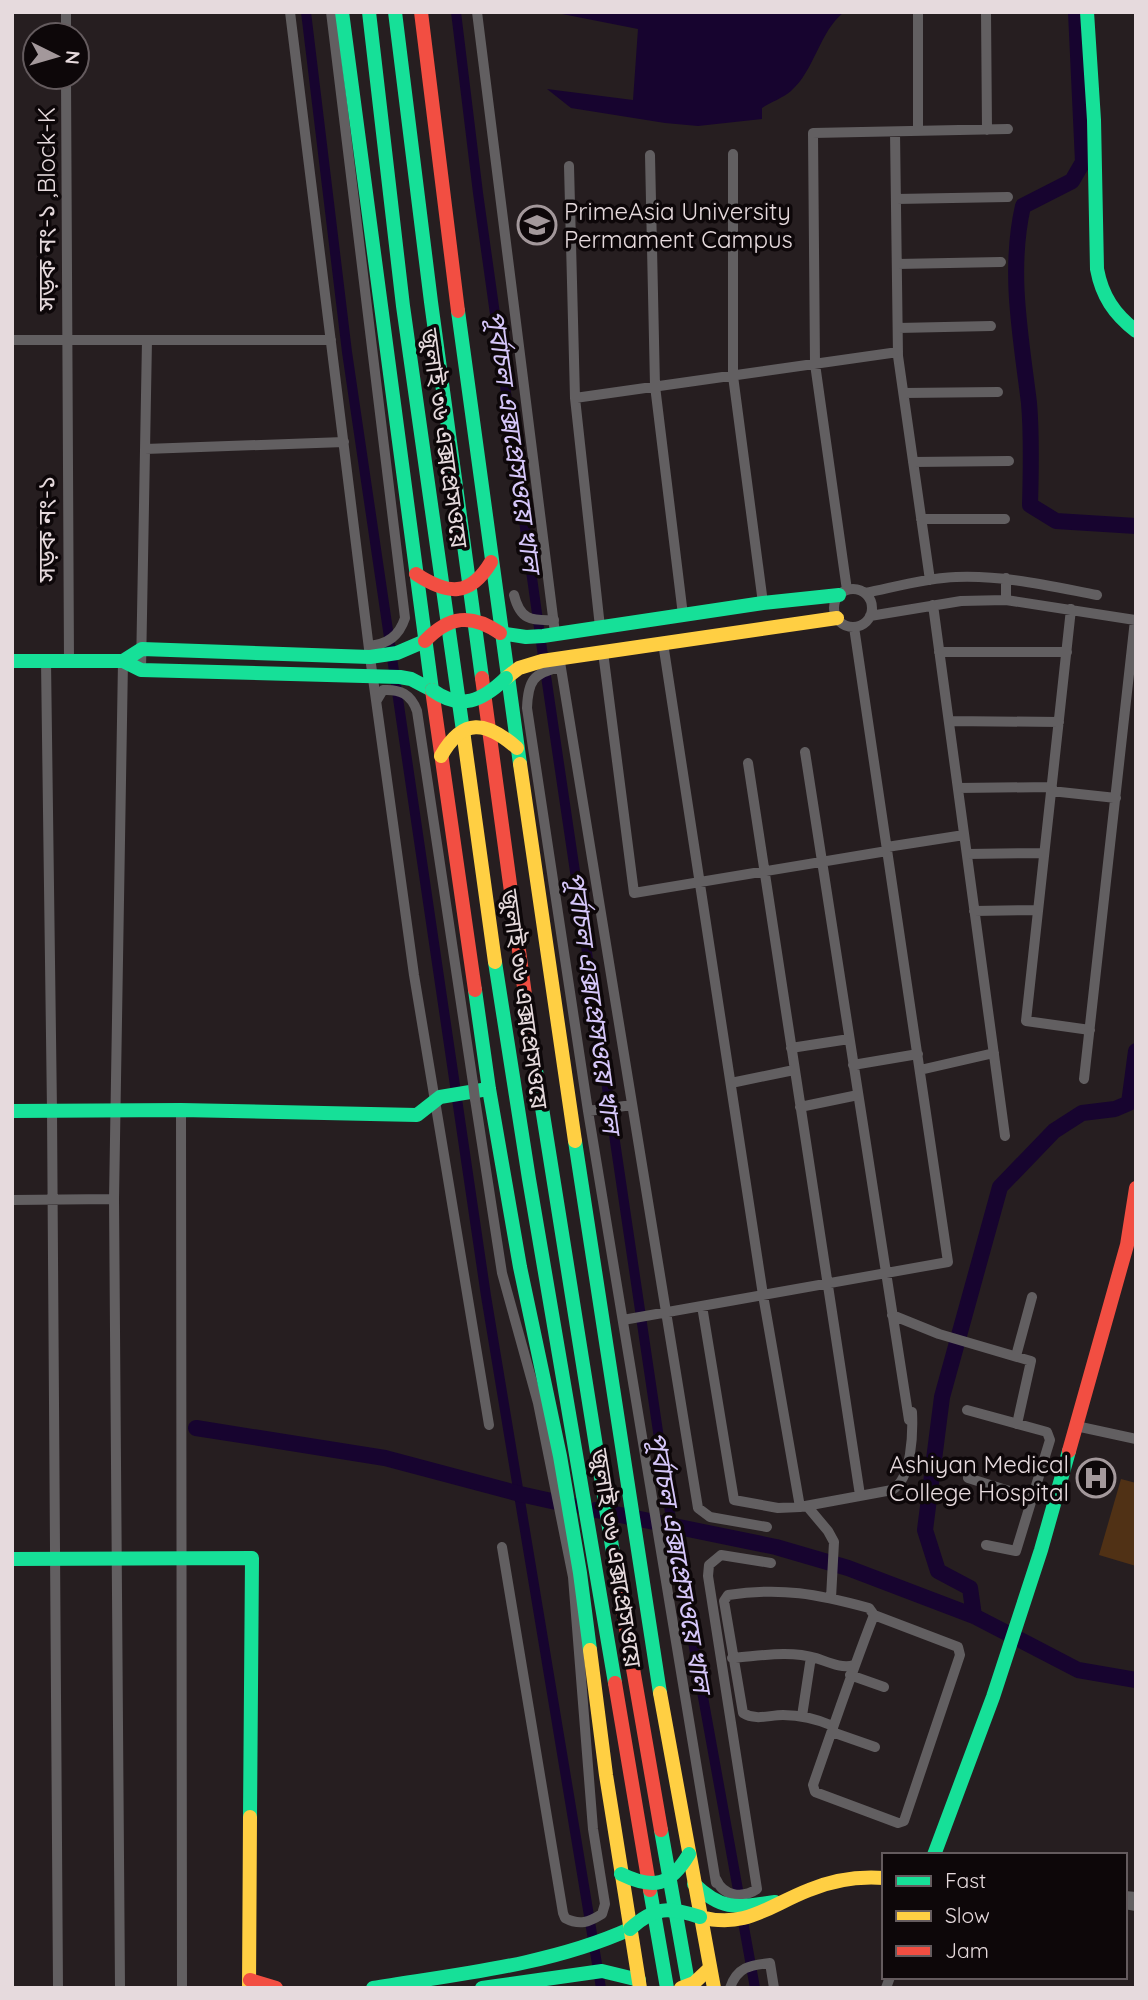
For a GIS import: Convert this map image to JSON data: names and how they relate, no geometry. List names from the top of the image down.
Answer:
{
  "streets": {
    "main road": ["জুলাই ৩৬ এক্সপ্রেসওয়ে"],
    "street": ["সড়ক নং-১ ,Block-K", "সড়ক নং-১"]
  },
  "crossings": [
    ["সড়ক নং-১ ,Block-K", "সড়ক নং-১"]
  ],
  "water": ["পূর্বাচল এক্সপ্রেসওয়ে খাল"],
  "places": {
    "school or university": ["PrimeAsia University Permament Campus"],
    "hospital": ["Ashiyan Medical College Hospital"]
  },
  "legend": ["Fast", "Slow", "Jam"],
  "north": "right"
}
